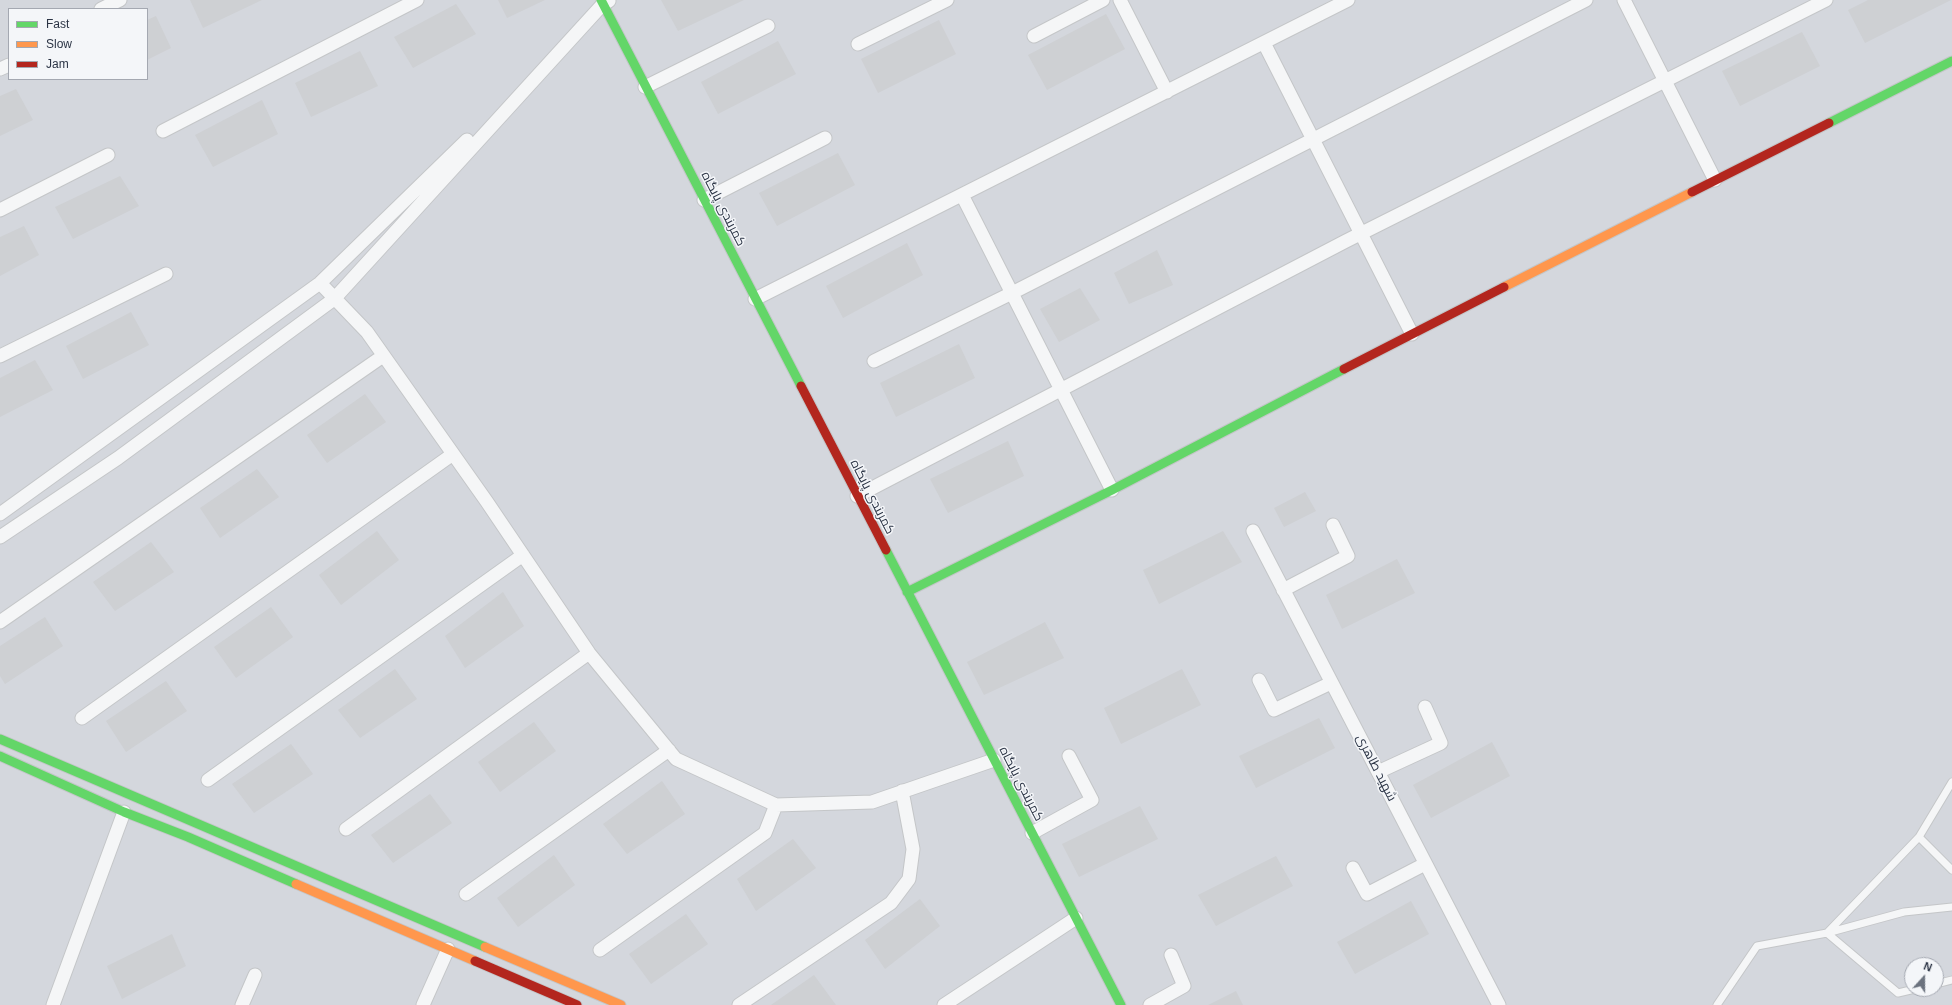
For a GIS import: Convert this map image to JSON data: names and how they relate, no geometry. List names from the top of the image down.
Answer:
{
  "streets": {
    "street": ["کمربندی پایگاه", "شهید طاهری"]
  },
  "legend": ["Fast", "Slow", "Jam"],
  "north": "top"
}
